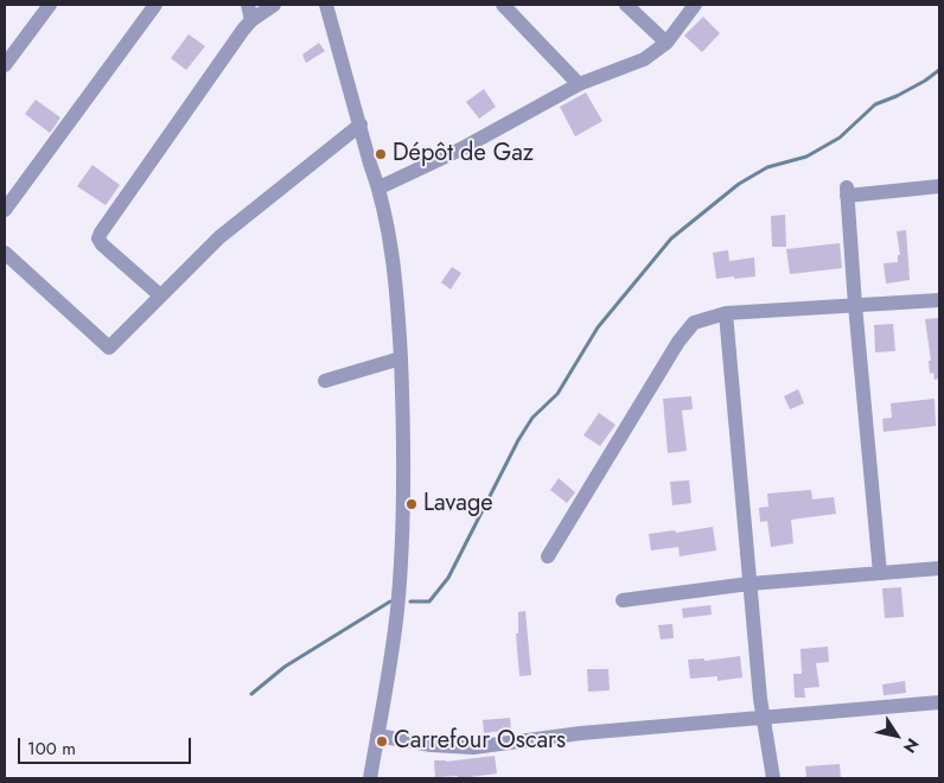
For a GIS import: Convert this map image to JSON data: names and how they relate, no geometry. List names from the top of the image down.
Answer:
{
  "places": ["Dépôt de Gaz", "Lavage", "Carrefour Oscars"],
  "scale_bar": "100 m",
  "north": "bottom right"
}
